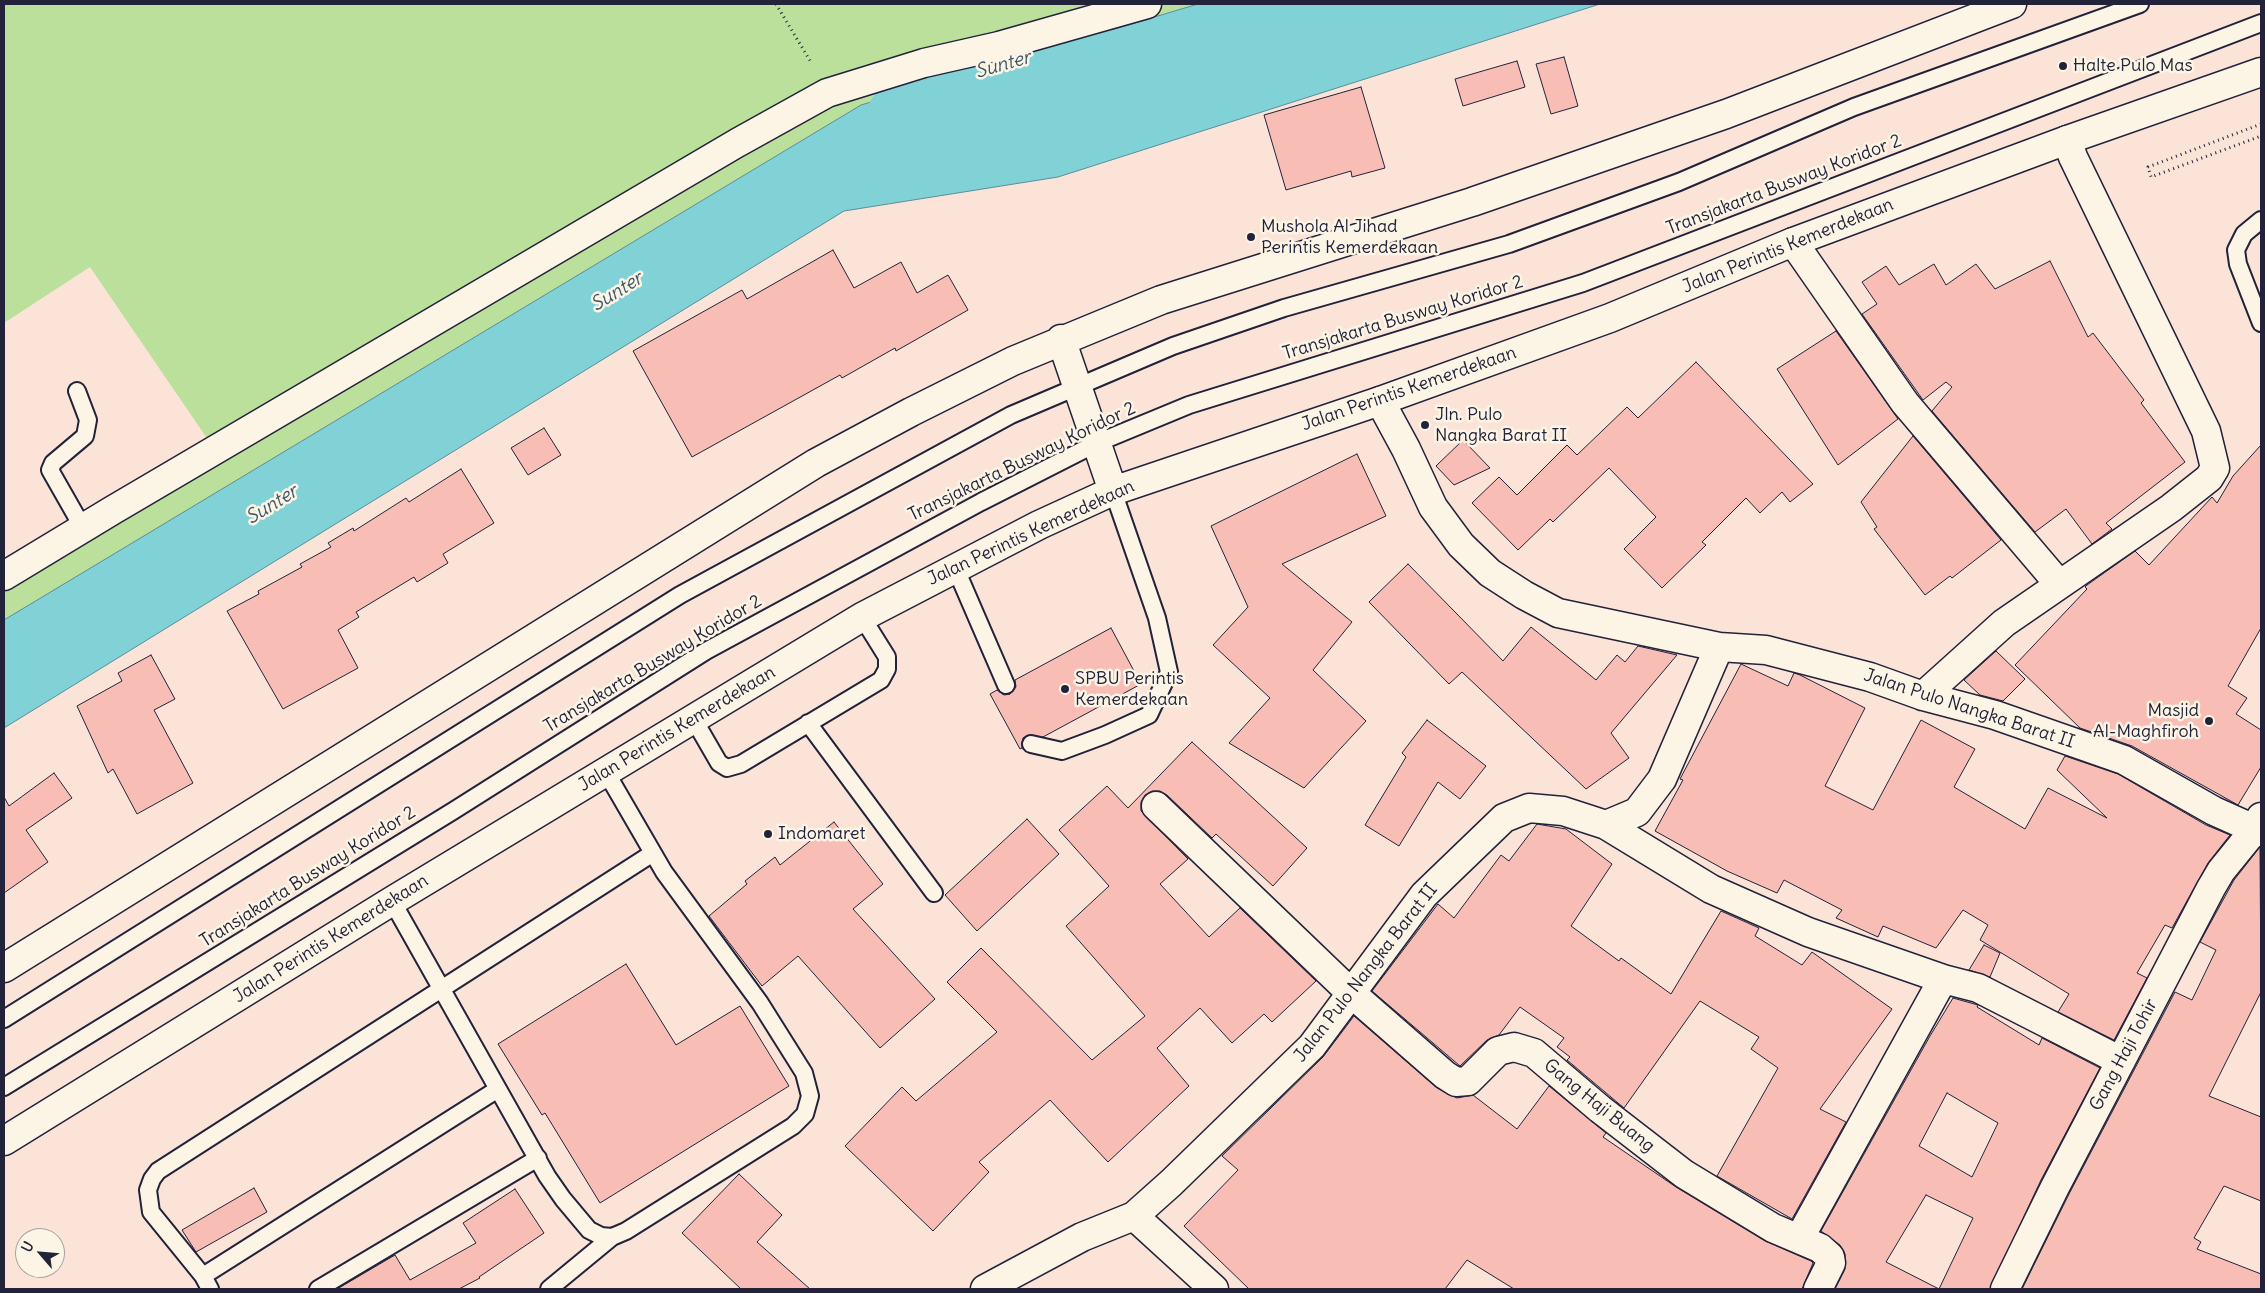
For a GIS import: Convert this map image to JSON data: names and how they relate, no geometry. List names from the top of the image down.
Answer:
{
  "streets": {
    "main road": [
      "Jalan Perintis Kemerdekaan",
      "Jalan Pulo Nangka Barat II",
      "Gang Haji Tohir",
      "Gang Haji Buang"
    ],
    "lane": ["Transjakarta Busway Koridor 2"]
  },
  "crossings": [
    ["Jalan Perintis Kemerdekaan", "Jalan Pulo Nangka Barat II"],
    ["Jalan Pulo Nangka Barat II", "Gang Haji Tohir"],
    ["Jalan Pulo Nangka Barat II", "Gang Haji Buang"]
  ],
  "water": ["Sunter"],
  "places": [
    "Halte Pulo Mas",
    "Mushola Al Jihad Perintis Kemerdekaan",
    "Jln. Pulo Nangka Barat II",
    "SPBU Perintis Kemerdekaan",
    "Masjid Al-Maghfiroh",
    "Indomaret"
  ],
  "north": "top left"
}
